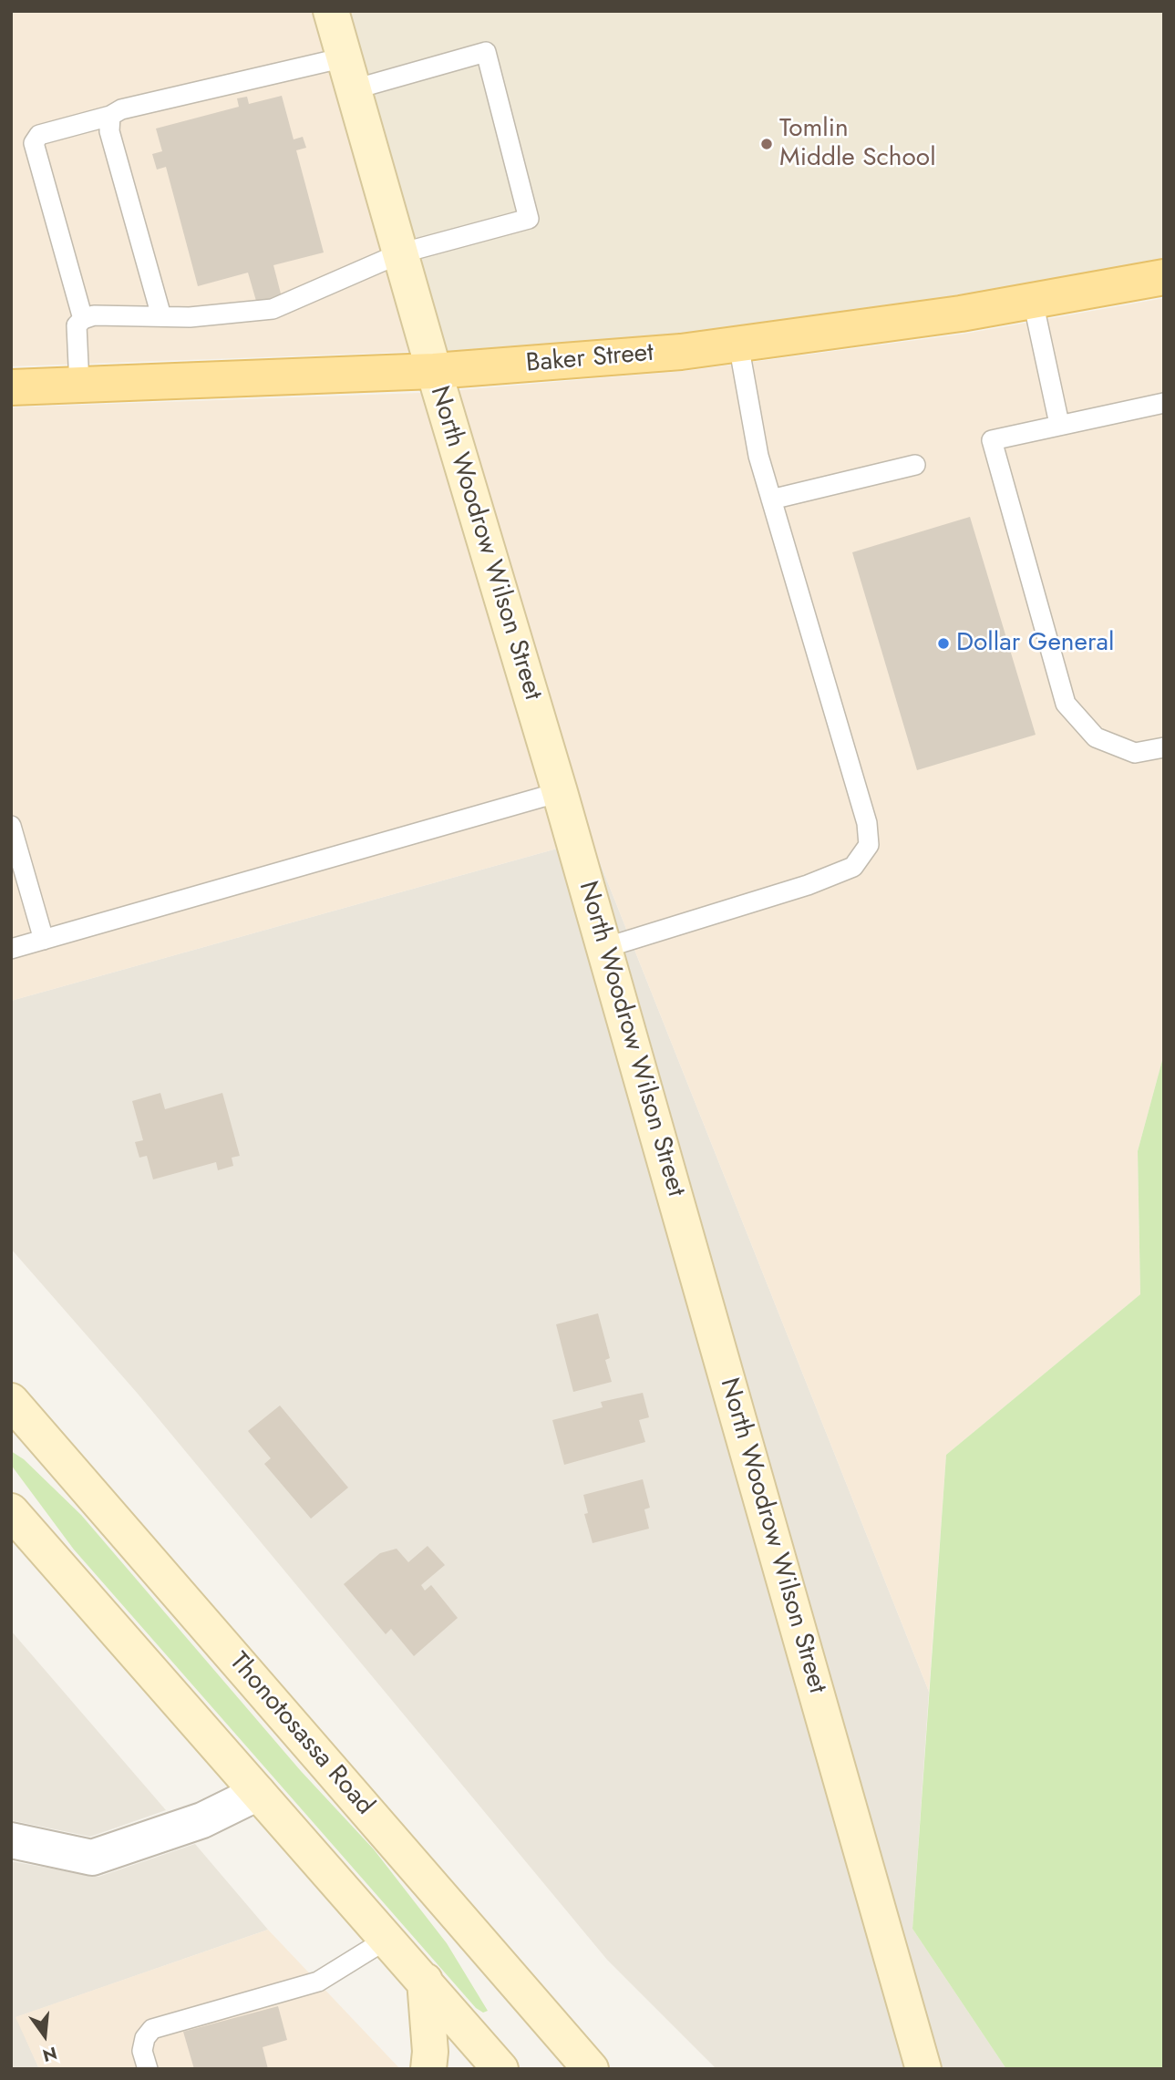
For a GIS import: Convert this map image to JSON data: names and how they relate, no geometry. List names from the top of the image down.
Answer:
{
  "streets": {
    "main road": ["Baker Street"],
    "street": ["North Woodrow Wilson Street", "Thonotosassa Road"]
  },
  "crossings": [
    ["Baker Street", "North Woodrow Wilson Street"]
  ],
  "places": ["Tomlin Middle School", "Dollar General"],
  "north": "bottom"
}
